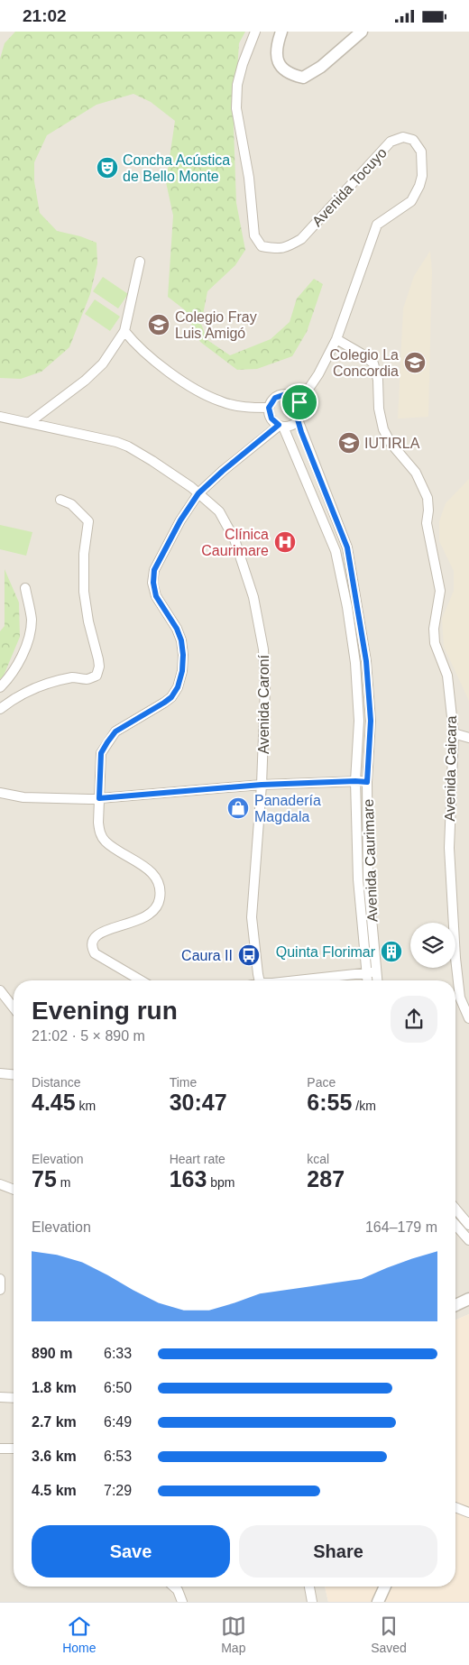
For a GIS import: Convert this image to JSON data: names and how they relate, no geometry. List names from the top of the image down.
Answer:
{
  "streets": {
    "street": [
      "Avenida Tocuyo",
      "Avenida Caroní",
      "Avenida Caicara",
      "Avenida Caurimare"
    ]
  },
  "crossings": [
    ["Avenida Tocuyo", "Avenida Caicara"],
    ["Avenida Tocuyo", "Avenida Caurimare"]
  ],
  "places": {
    "theatre": ["Concha Acústica de Bello Monte"],
    "school or university": ["Colegio Fray Luis Amigó", "Colegio La Concordia", "IUTIRLA"],
    "hospital": ["Clínica Caurimare"],
    "shop": ["Panadería Magdala"],
    "building": ["Quinta Florimar"],
    "bus stop": ["Caura II"]
  },
  "page": {
    "status": "21:02",
    "heading": ["Evening run", "21:02 · 5 × 890 m"],
    "stats": [
      ["Distance", "4.45 km"],
      ["Time", "30:47"],
      ["Pace", "6:55 /km"],
      ["Elevation", "75 m"],
      ["Heart rate", "163 bpm"],
      ["kcal", "287"]
    ],
    "chart": ["Elevation", "164–179 m"],
    "list": [
      {
        "name": "890 m",
        "note": "6:33"
      },
      {
        "name": "1.8 km",
        "note": "6:50"
      },
      {
        "name": "2.7 km",
        "note": "6:49"
      },
      {
        "name": "3.6 km",
        "note": "6:53"
      },
      {
        "name": "4.5 km",
        "note": "7:29"
      }
    ],
    "buttons": ["Save", "Share"],
    "tabs": ["Home", "Map", "Saved"]
  }
}
